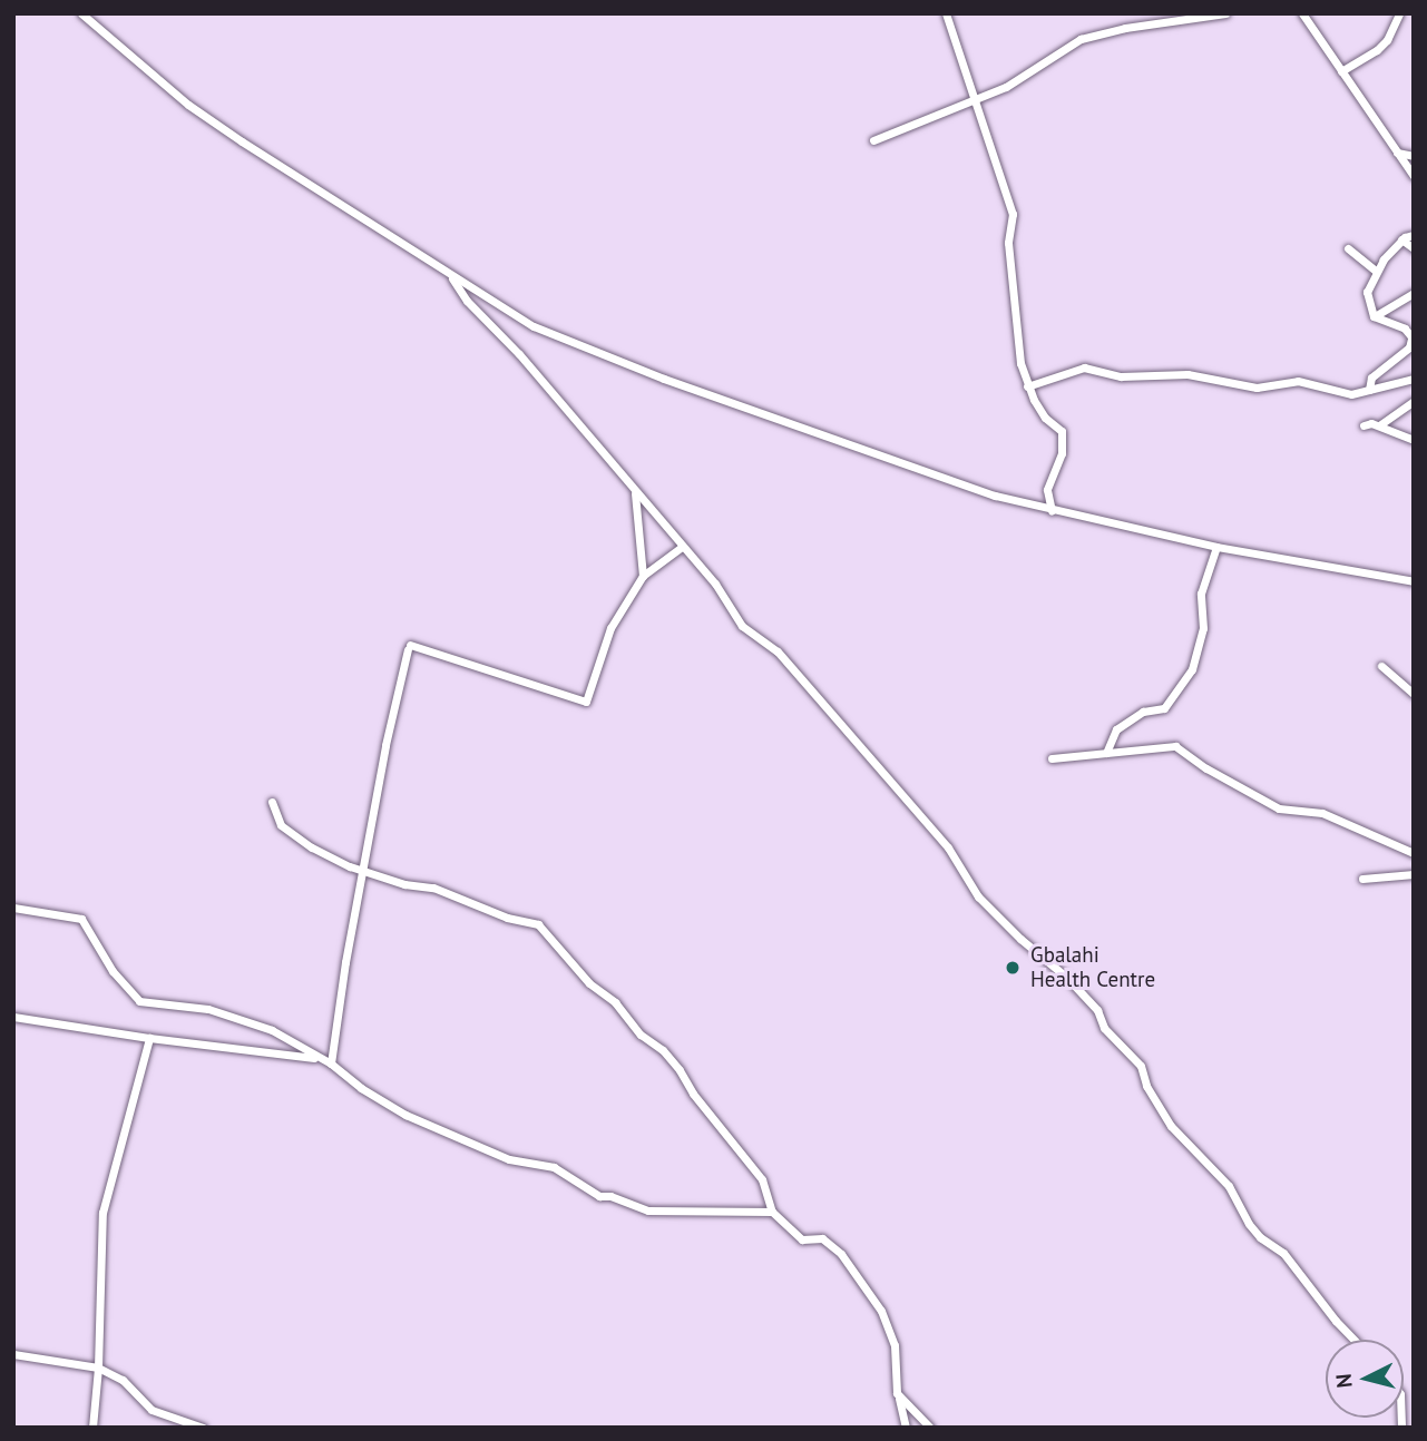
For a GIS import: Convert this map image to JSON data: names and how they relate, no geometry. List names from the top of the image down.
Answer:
{
  "places": ["Gbalahi Health Centre"],
  "north": "left"
}
